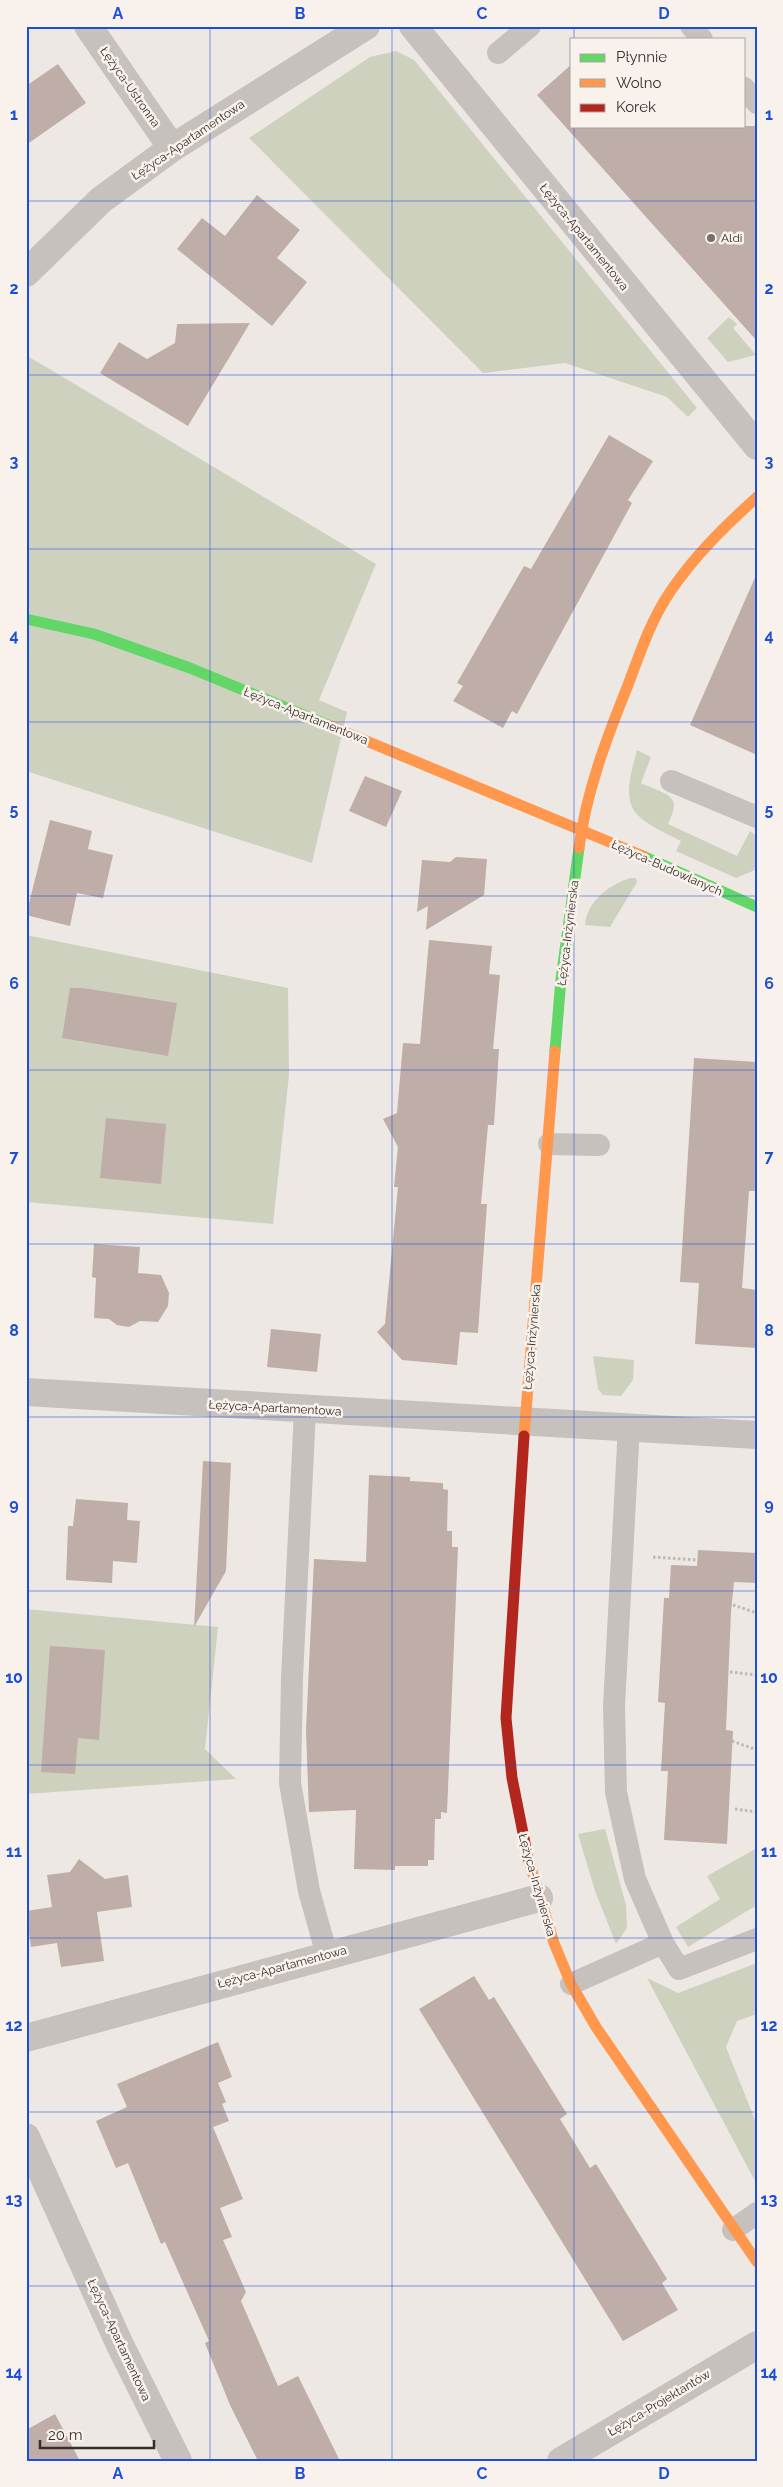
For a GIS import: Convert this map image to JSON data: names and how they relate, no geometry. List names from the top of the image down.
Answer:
{
  "streets": {
    "street": [
      "Łężyca-Ustronna",
      "Łężyca-Apartamentowa",
      "Łężyca-Budowlanych",
      "Łężyca-Inżynierska",
      "Łężyca-Projektantów"
    ]
  },
  "crossings": [
    ["Łężyca-Ustronna", "Łężyca-Apartamentowa"],
    ["Łężyca-Apartamentowa", "Łężyca-Budowlanych"],
    ["Łężyca-Apartamentowa", "Łężyca-Inżynierska"],
    ["Łężyca-Budowlanych", "Łężyca-Inżynierska"]
  ],
  "places": ["Aldi"],
  "legend": ["Płynnie", "Wolno", "Korek"],
  "scale_bar": "20 m",
  "grid": {
    "columns": [
      "A",
      "B",
      "C",
      "D"
    ],
    "rows": [
      "1",
      "2",
      "3",
      "4",
      "5",
      "6",
      "7",
      "8",
      "9",
      "10",
      "11",
      "12",
      "13",
      "14"
    ]
  }
}
